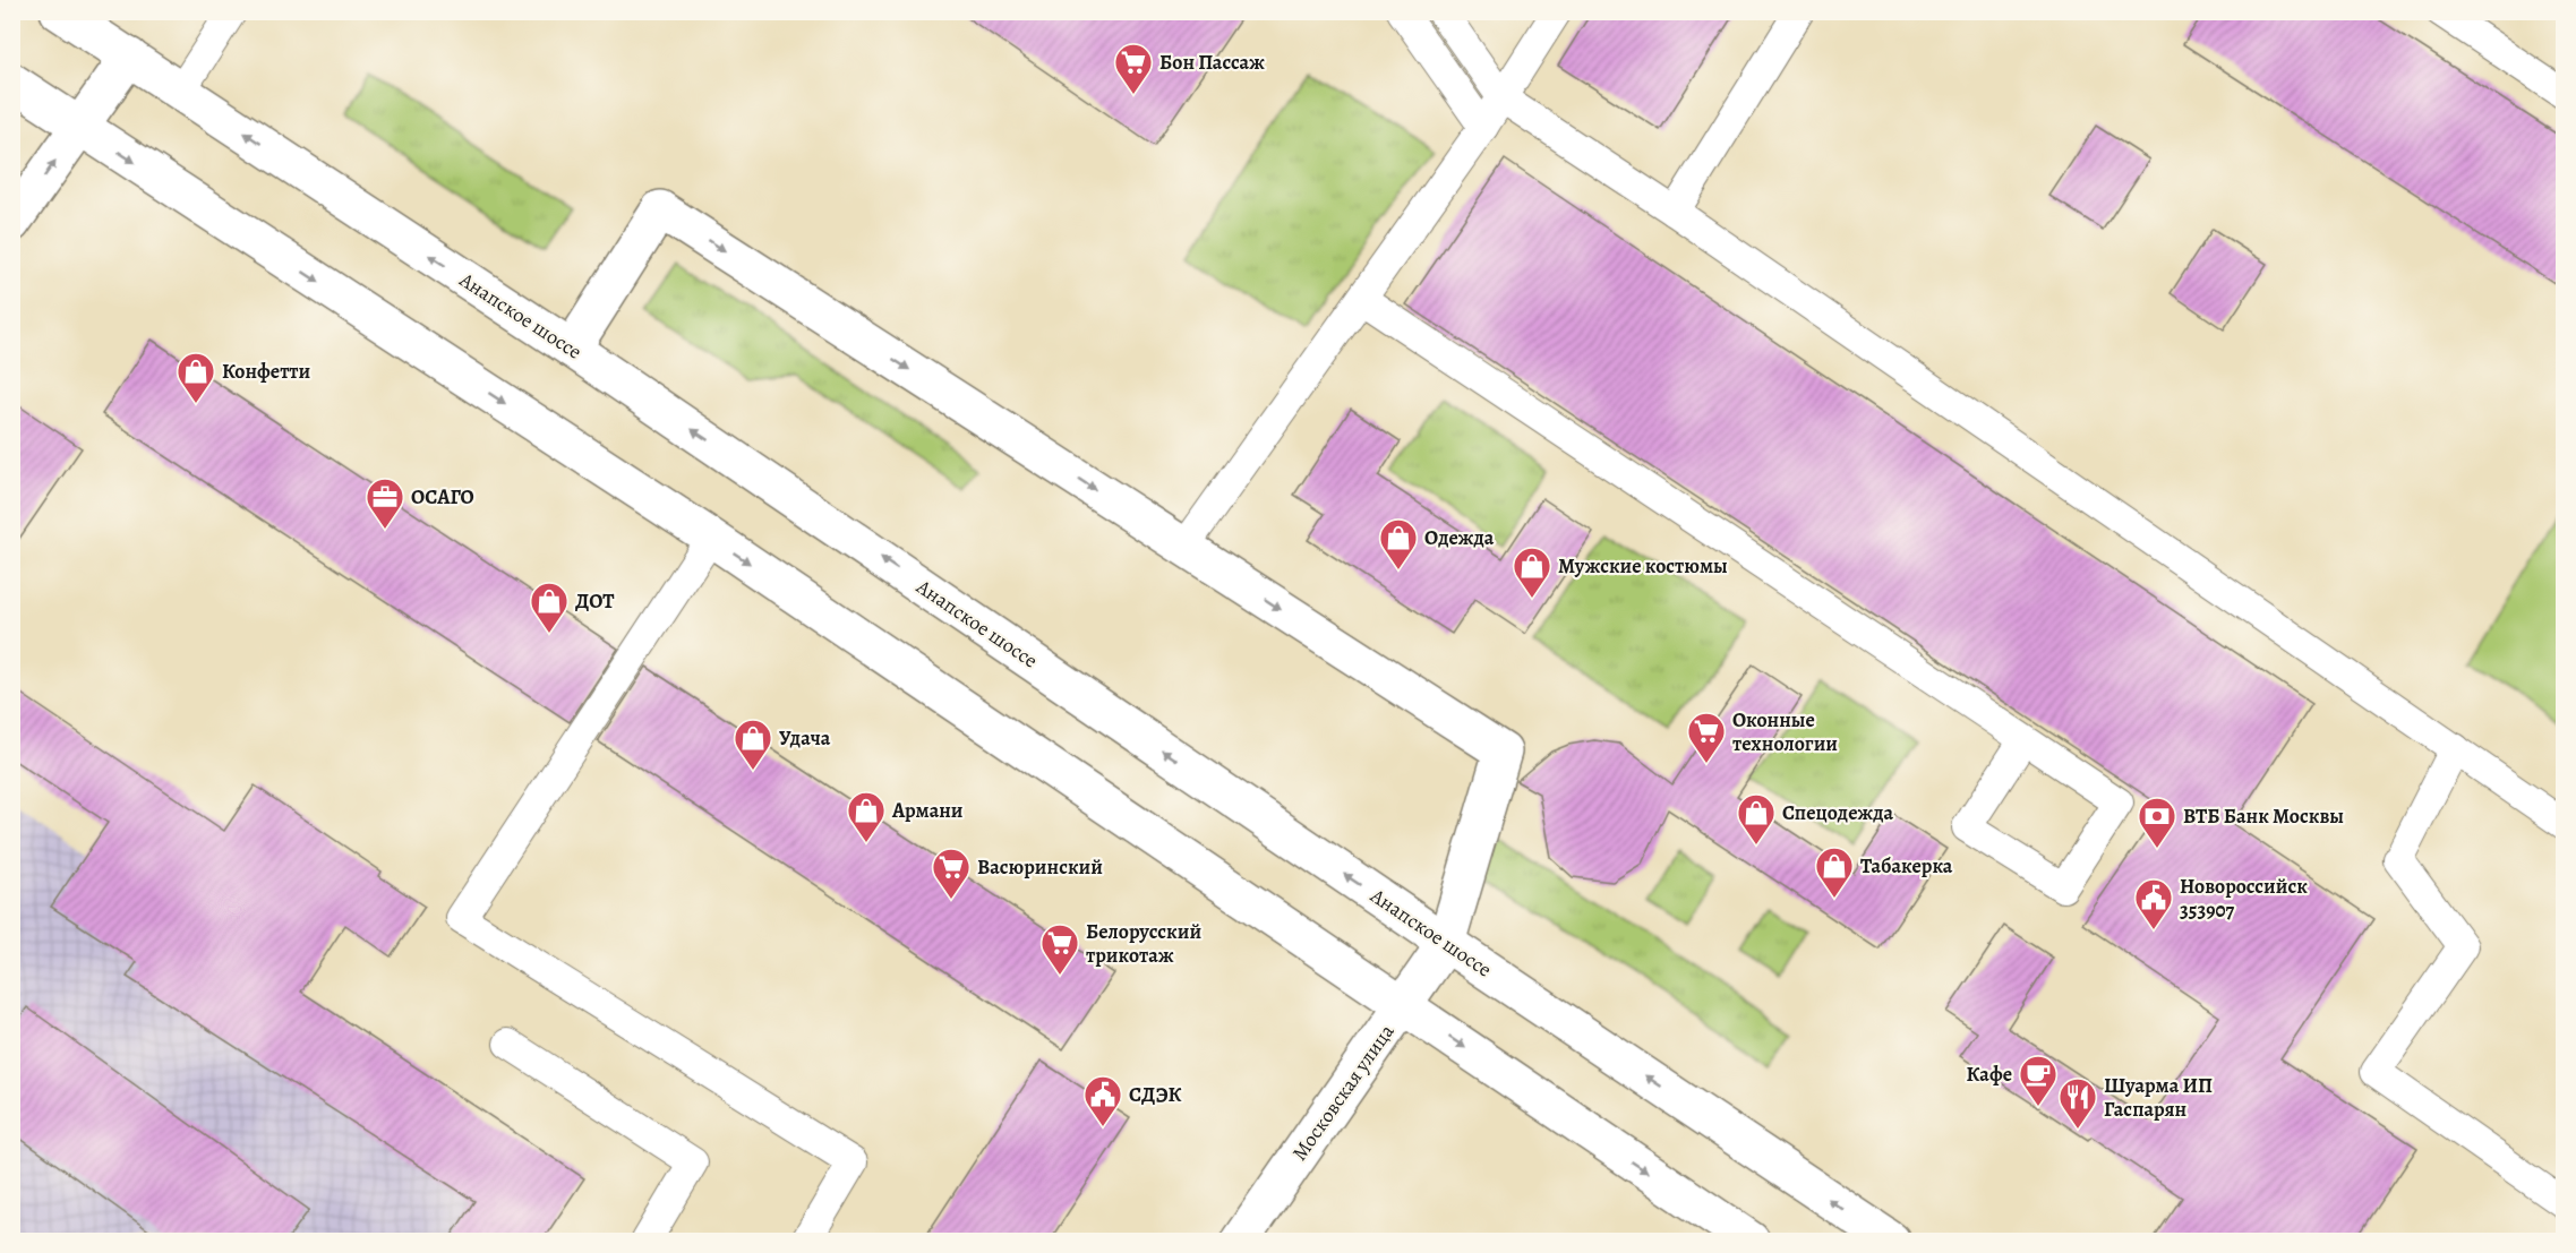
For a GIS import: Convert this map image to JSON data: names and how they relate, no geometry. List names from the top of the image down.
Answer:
{
  "streets": {
    "main road": ["Анапское шоссе", "Московская улица"]
  },
  "crossings": [
    ["Анапское шоссе", "Московская улица"]
  ],
  "places": {
    "supermarket": [
      "Бон Пассаж",
      "Оконные технологии",
      "Васюринский",
      "Белорусский трикотаж"
    ],
    "shop": [
      "Конфетти",
      "Одежда",
      "Мужские костюмы",
      "ДОТ",
      "Удача",
      "Армани",
      "Спецодежда",
      "Табакерка"
    ],
    "office": ["ОСАГО"],
    "bank": ["ВТБ Банк Москвы"],
    "public building": ["Новороссийск 353907", "СДЭК"],
    "cafe": ["Кафе"],
    "restaurant": ["Шуарма ИП Гаспарян"]
  }
}
